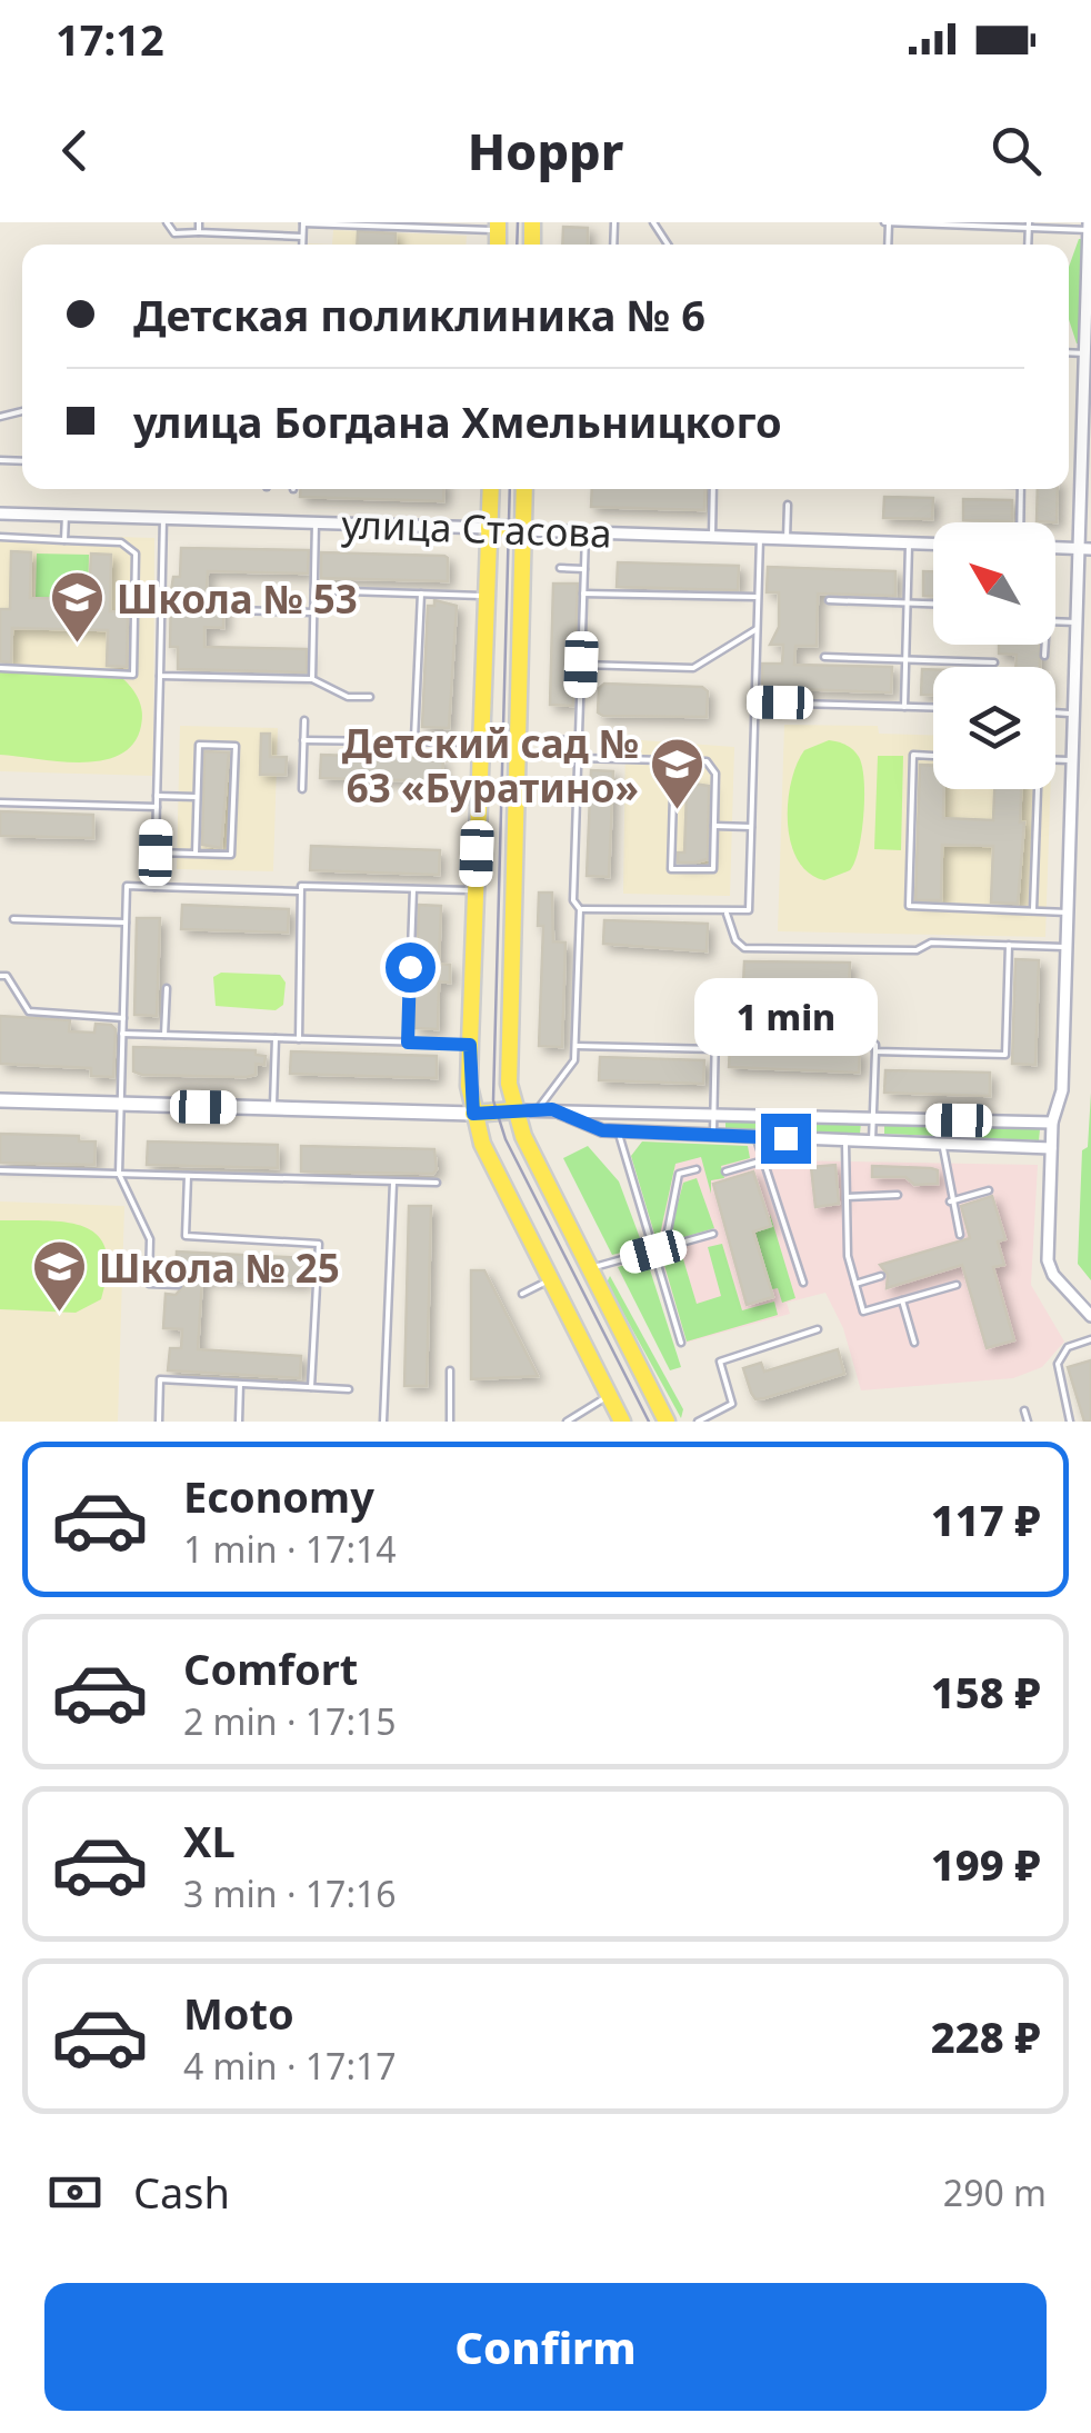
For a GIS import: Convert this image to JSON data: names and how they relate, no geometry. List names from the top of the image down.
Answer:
{
  "streets": {
    "main road": ["улица Стасова"]
  },
  "places": {
    "school or university": ["Школа № 53", "Детский сад № 63 «Буратино»", "Школа № 25"]
  },
  "north": "top left",
  "page": {
    "status": "17:12",
    "header": "Hoppr",
    "banner": ["Детская поликлиника № 6", "улица Богдана Хмельницкого"],
    "bubble": "1 min",
    "list": [
      {
        "name": "Economy",
        "note": "1 min · 17:14",
        "value": "117 ₽"
      },
      {
        "name": "Comfort",
        "note": "2 min · 17:15",
        "value": "158 ₽"
      },
      {
        "name": "XL",
        "note": "3 min · 17:16",
        "value": "199 ₽"
      },
      {
        "name": "Moto",
        "note": "4 min · 17:17",
        "value": "228 ₽"
      }
    ],
    "pay": ["Cash", "290 m"],
    "buttons": "Confirm"
  }
}
